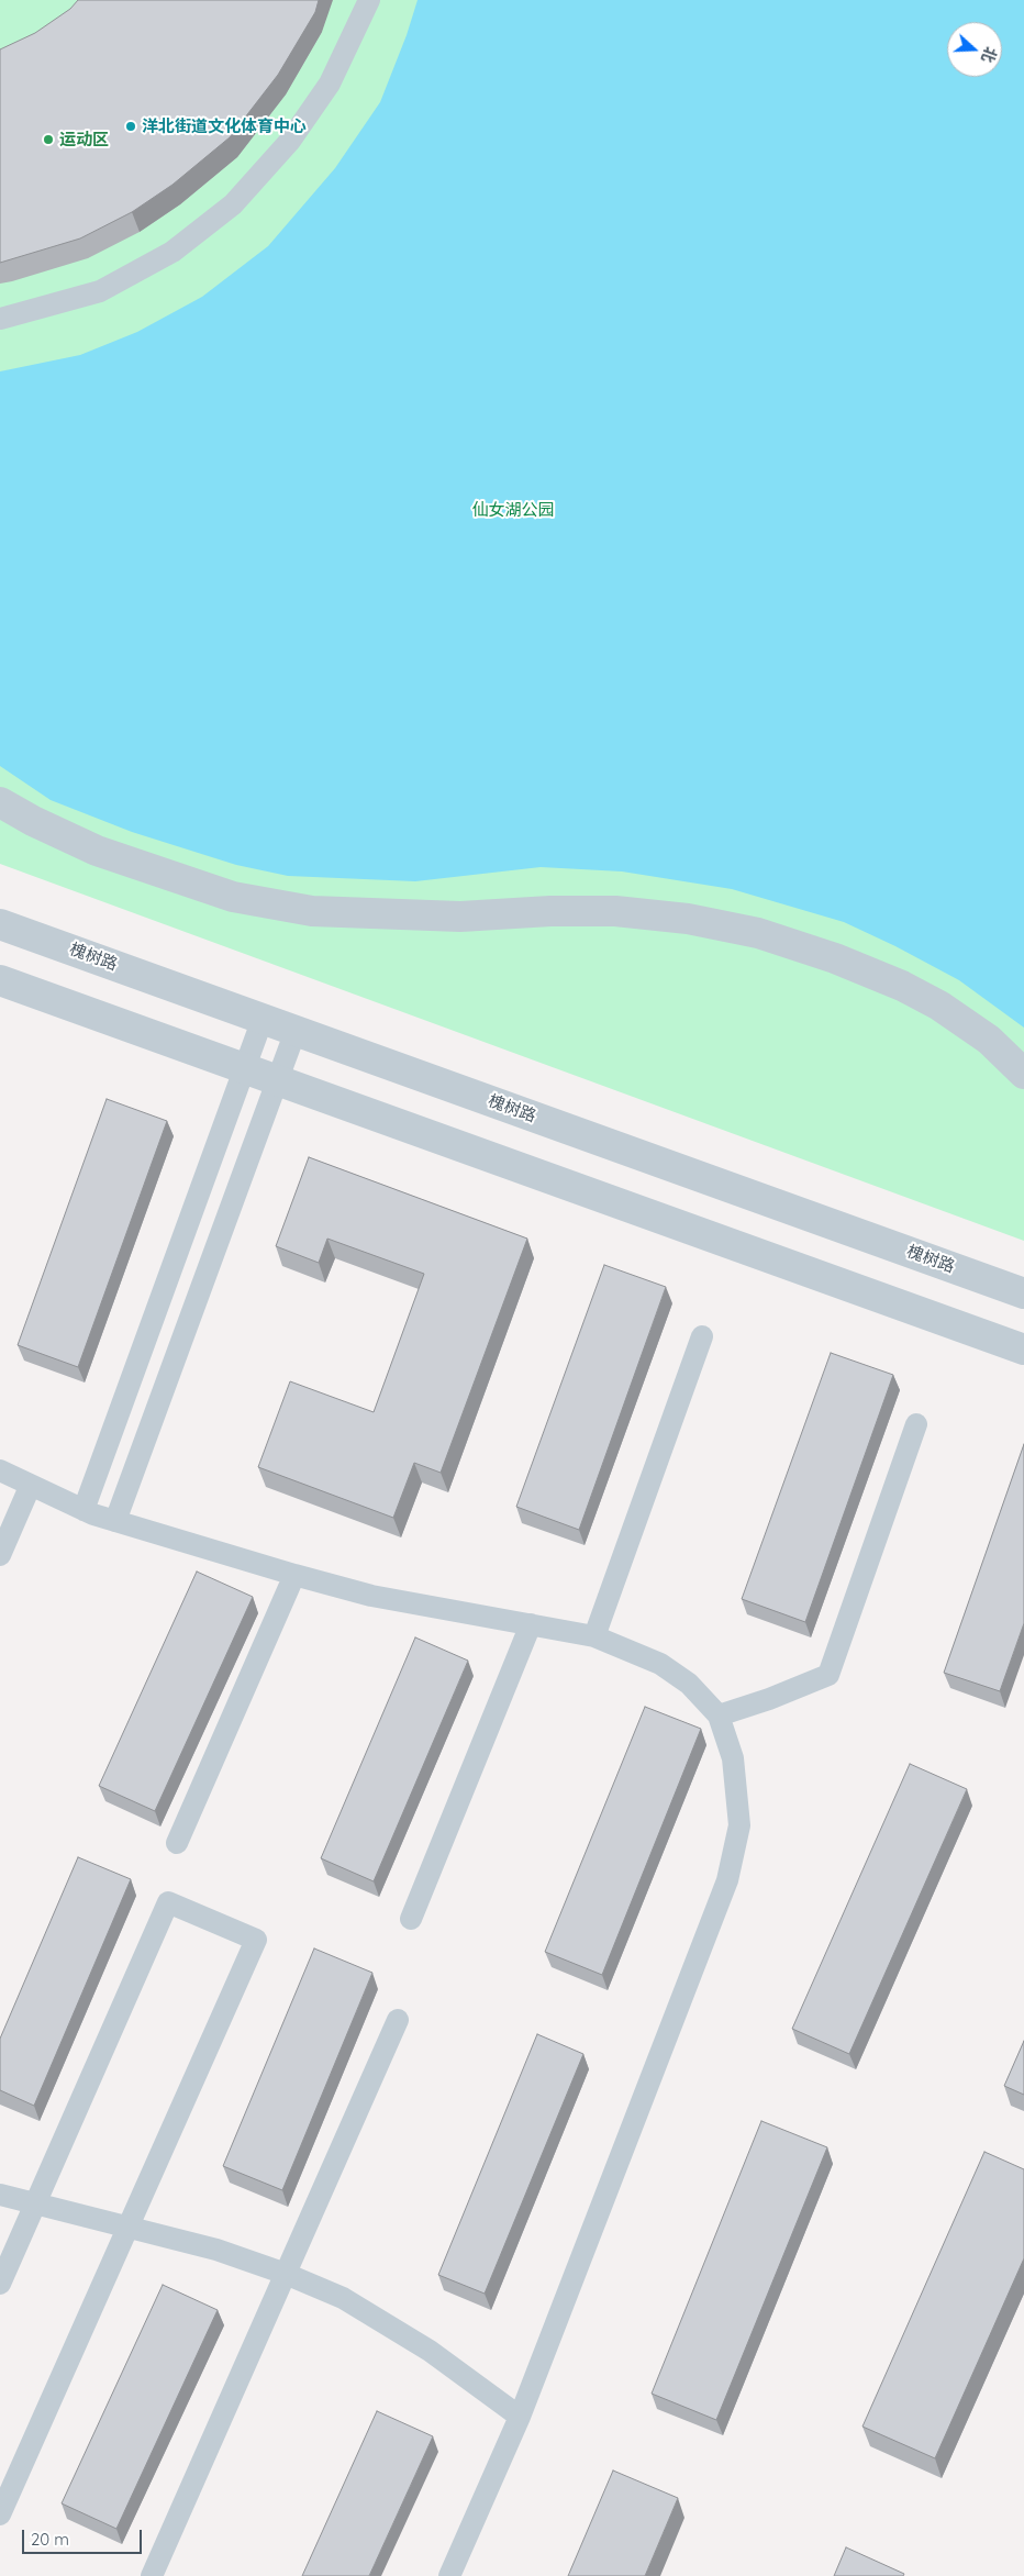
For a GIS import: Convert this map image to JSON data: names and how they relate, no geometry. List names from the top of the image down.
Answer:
{
  "streets": {
    "street": ["槐树路"]
  },
  "parks": ["仙女湖公园"],
  "places": ["洋北街道文化体育中心", "运动区"],
  "scale_bar": "20 m",
  "north": "right"
}
